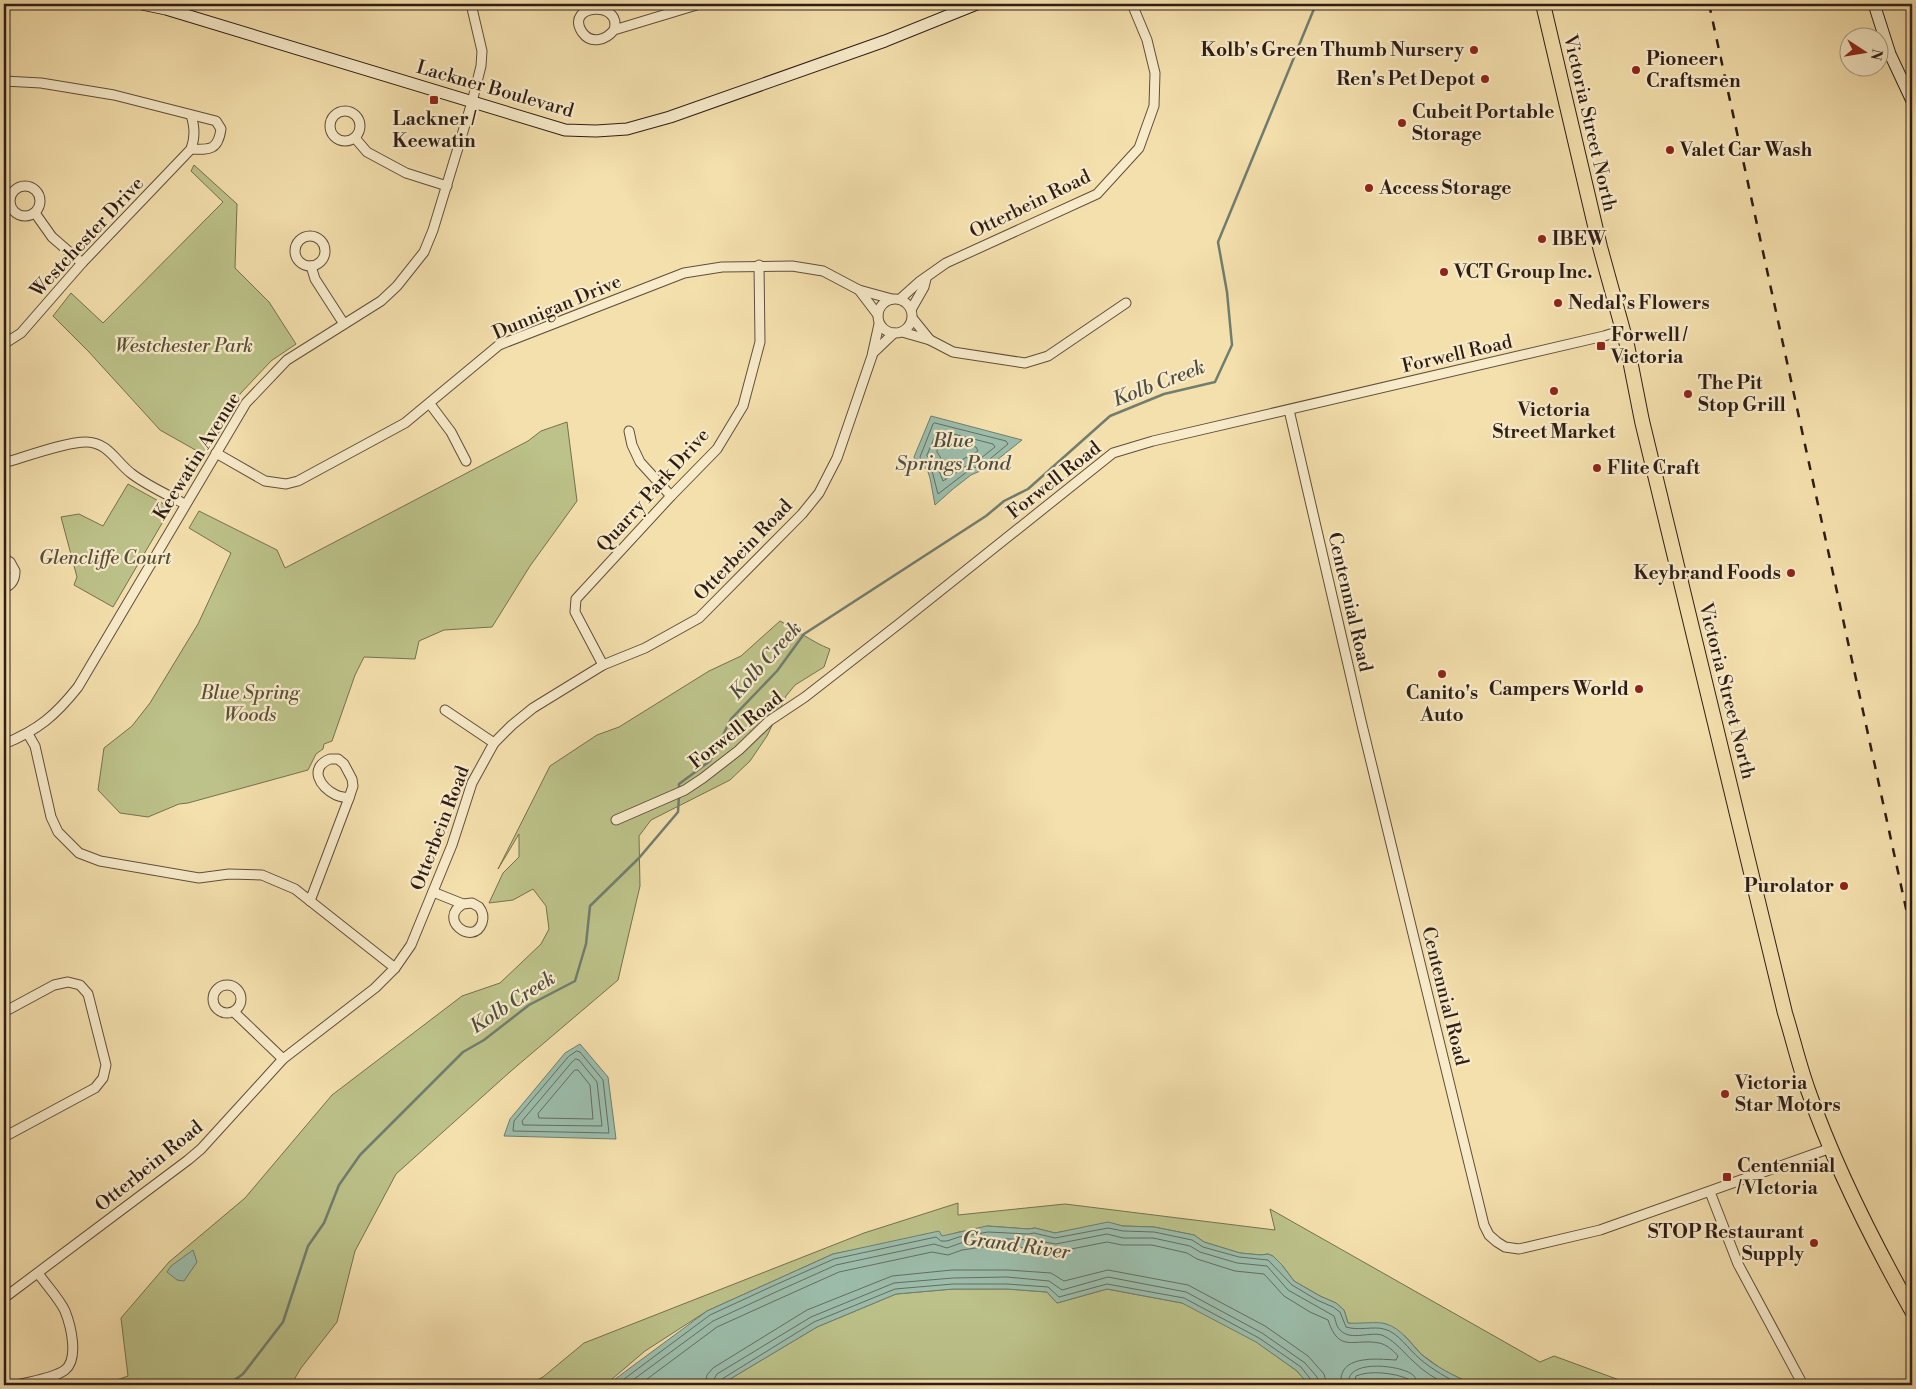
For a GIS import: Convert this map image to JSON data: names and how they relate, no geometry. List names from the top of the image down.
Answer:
{
  "streets": {
    "main road": ["Lackner Boulevard", "Victoria Street North"],
    "street": [
      "Otterbein Road",
      "Westchester Drive",
      "Dunnigan Drive",
      "Forwell Road",
      "Keewatin Avenue",
      "Quarry Park Drive",
      "Centennial Road"
    ]
  },
  "crossings": [
    ["Lackner Boulevard", "Keewatin Avenue"],
    ["Victoria Street North", "Forwell Road"],
    ["Victoria Street North", "Centennial Road"],
    ["Otterbein Road", "Dunnigan Drive"],
    ["Otterbein Road", "Quarry Park Drive"],
    ["Dunnigan Drive", "Keewatin Avenue"],
    ["Dunnigan Drive", "Quarry Park Drive"],
    ["Forwell Road", "Centennial Road"]
  ],
  "water": ["Kolb Creek", "Blue Springs Pond", "Grand River"],
  "parks": ["Westchester Park", "Glencliffe Court", "Blue Spring Woods"],
  "places": {
    "other": [
      "Kolb's Green Thumb Nursery",
      "Pioneer Craftsmen",
      "Ren's Pet Depot",
      "Cubeit Portable Storage",
      "Valet Car Wash",
      "Access Storage",
      "IBEW",
      "VCT Group Inc.",
      "Nedal’s Flowers",
      "Victoria Street Market",
      "The Pit Stop Grill",
      "Flite Craft",
      "Keybrand Foods",
      "Canito's Auto",
      "Campers World",
      "Purolator",
      "Victoria Star Motors",
      "STOP Restaurant Supply"
    ],
    "transit": ["Lackner / Keewatin", "Forwell / Victoria", "Centennial / VIctoria"]
  },
  "north": "right"
}
